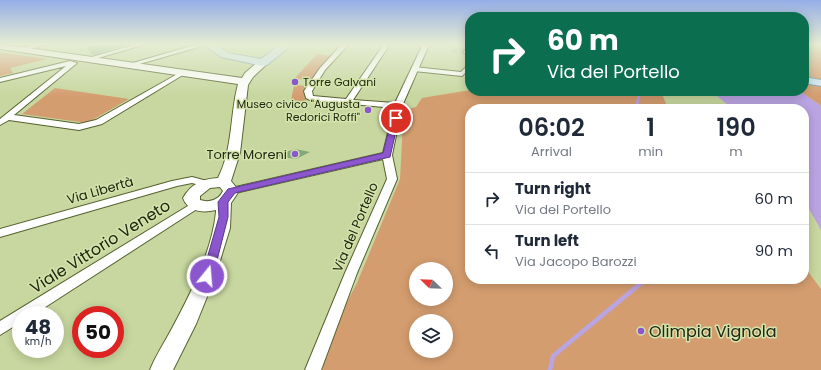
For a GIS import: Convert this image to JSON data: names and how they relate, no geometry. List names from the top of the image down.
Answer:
{
  "streets": {
    "street": ["Via Libertà", "Via del Portello", "Viale Vittorio Veneto"]
  },
  "places": [
    "Torre Galvani",
    "Museo civico \"Augusta Redorici Roffi\"",
    "Torre Moreni",
    "Olimpia Vignola"
  ],
  "north": "top left",
  "page": {
    "turn": ["60 m", "Via del Portello"],
    "eta": [
      "06:02",
      "Arrival",
      "1",
      "min",
      "190",
      "m"
    ],
    "list": [
      {
        "name": "Turn right",
        "note": "Via del Portello",
        "value": "60 m"
      },
      {
        "name": "Turn left",
        "note": "Via Jacopo Barozzi",
        "value": "90 m"
      }
    ],
    "speed": "48 km/h",
    "limit": "50"
  }
}
